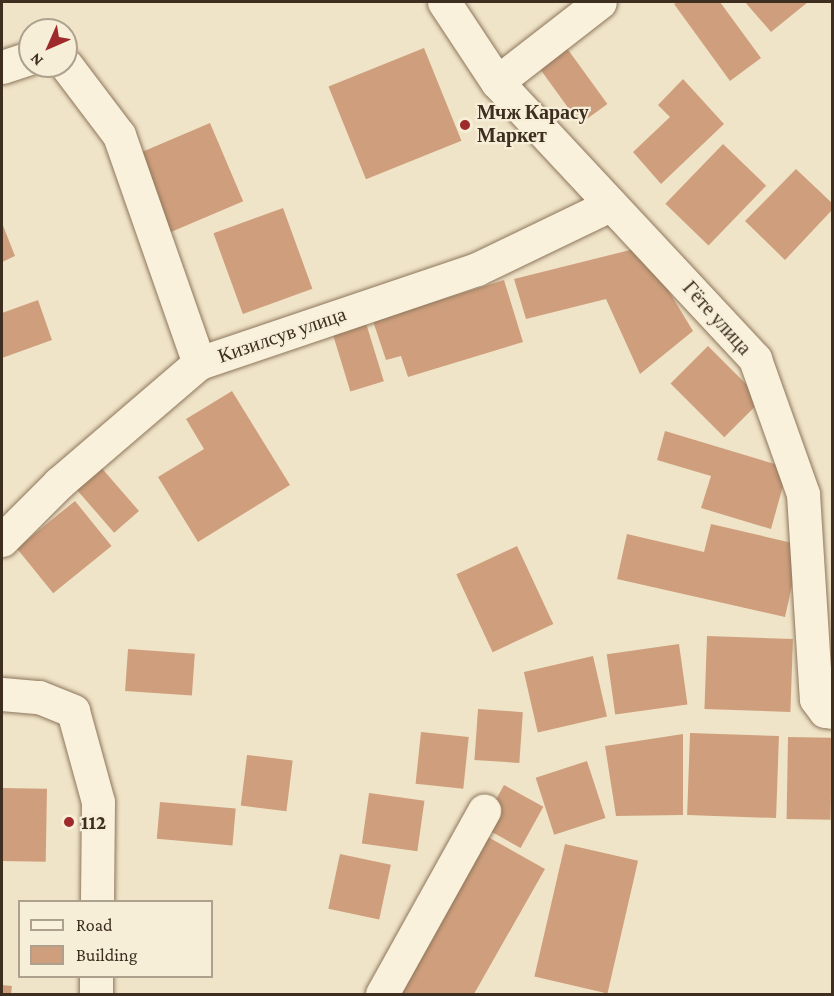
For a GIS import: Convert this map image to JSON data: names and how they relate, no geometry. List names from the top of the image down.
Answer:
{
  "streets": {
    "street": ["Гёте улица", "Кизилсув улица"]
  },
  "crossings": [
    ["Гёте улица", "Кизилсув улица"]
  ],
  "places": ["Мчж Карасу Маркет", "112"],
  "legend": ["Road", "Building"],
  "north": "bottom left"
}
